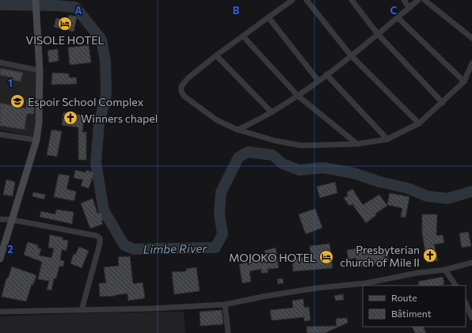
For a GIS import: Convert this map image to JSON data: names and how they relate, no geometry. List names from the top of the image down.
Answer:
{
  "water": ["Limbe River"],
  "places": {
    "hotel": ["VISOLE HOTEL", "MOJOKO HOTEL"],
    "school or university": ["Espoir School Complex"],
    "church": ["Winners chapel", "Presbyterian church of Mile II"]
  },
  "legend": ["Route", "Bâtiment"],
  "grid": {
    "columns": ["A", "B", "C"],
    "rows": ["1", "2"]
  }
}
